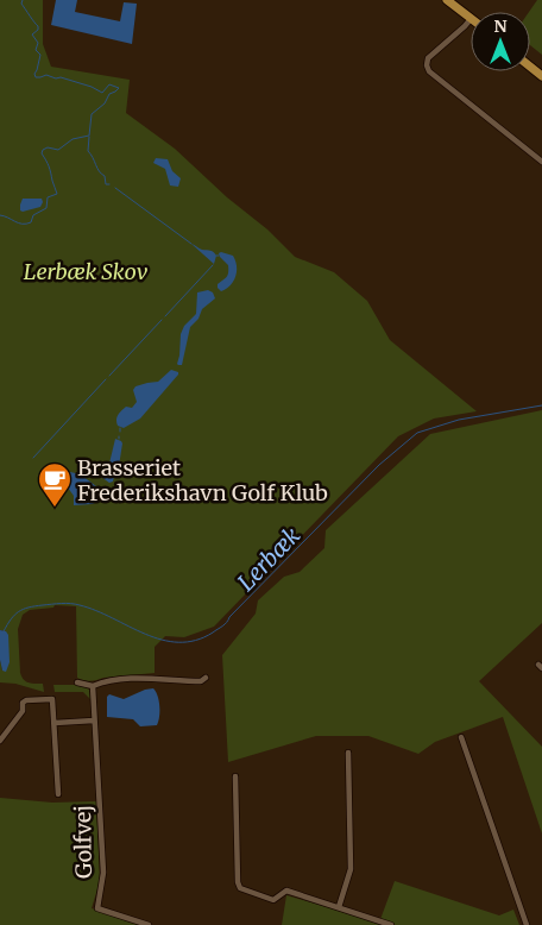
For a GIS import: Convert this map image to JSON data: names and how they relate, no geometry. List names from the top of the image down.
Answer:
{
  "streets": {
    "street": ["Golfvej"]
  },
  "water": ["Lerbæk"],
  "parks": ["Lerbæk Skov"],
  "places": {
    "cafe": ["Brasseriet Frederikshavn Golf Klub"]
  },
  "north": "top"
}
